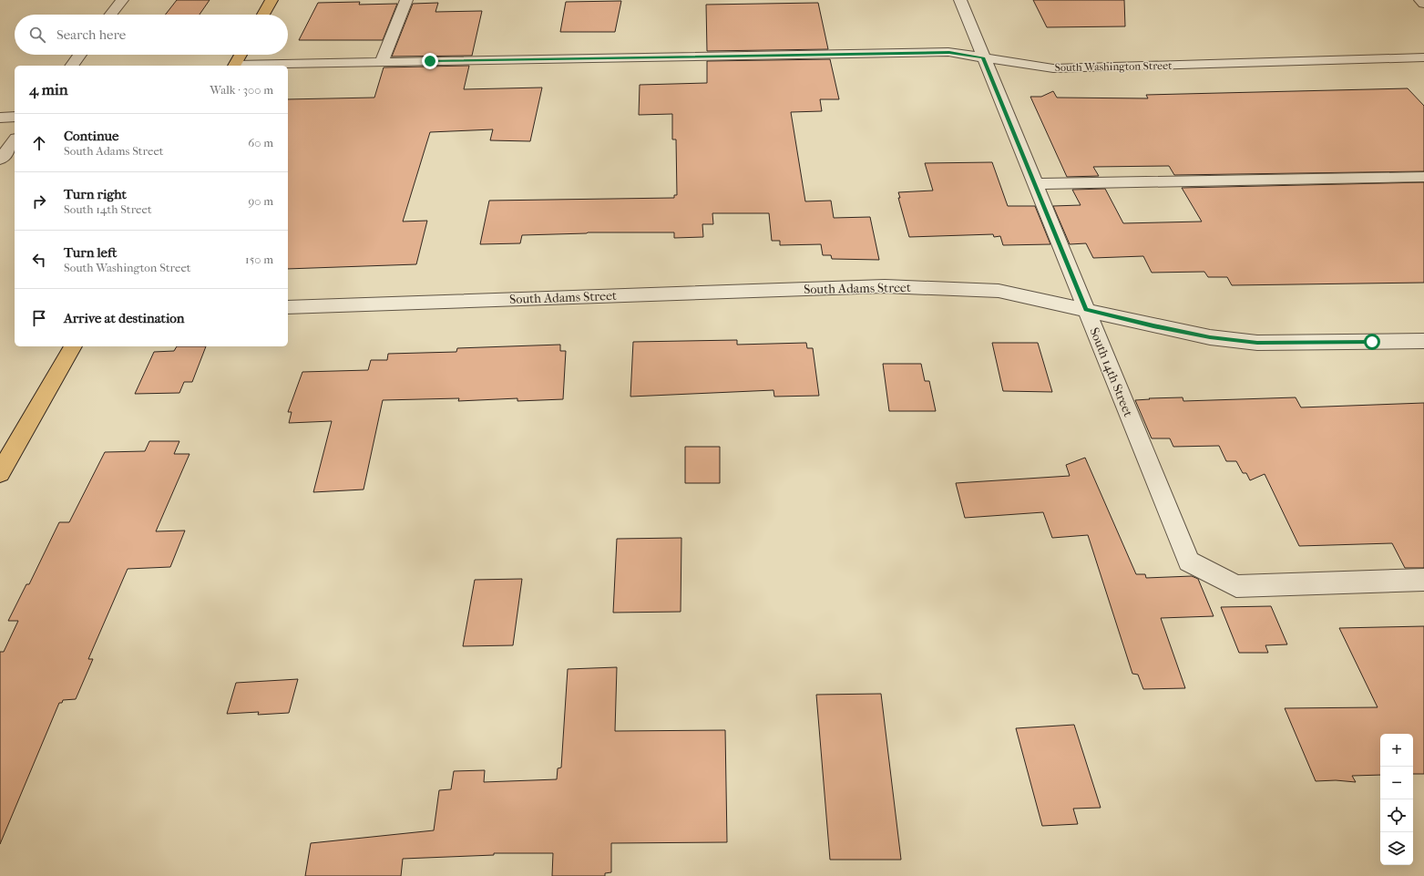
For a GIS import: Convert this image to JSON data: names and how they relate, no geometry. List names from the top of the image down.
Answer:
{
  "streets": {
    "street": ["South Washington Street", "South Adams Street", "South 14th Street"]
  },
  "crossings": [
    ["South Washington Street", "South 14th Street"],
    ["South Adams Street", "South 14th Street"]
  ],
  "page": {
    "search": "Search here",
    "heading": ["4 min", "Walk · 300 m"],
    "list": [
      ["Continue", "South Adams Street", "60 m"],
      ["Turn right", "South 14th Street", "90 m"],
      ["Turn left", "South Washington Street", "150 m"],
      "Arrive at destination"
    ],
    "map_buttons": ["+", "−"]
  }
}
